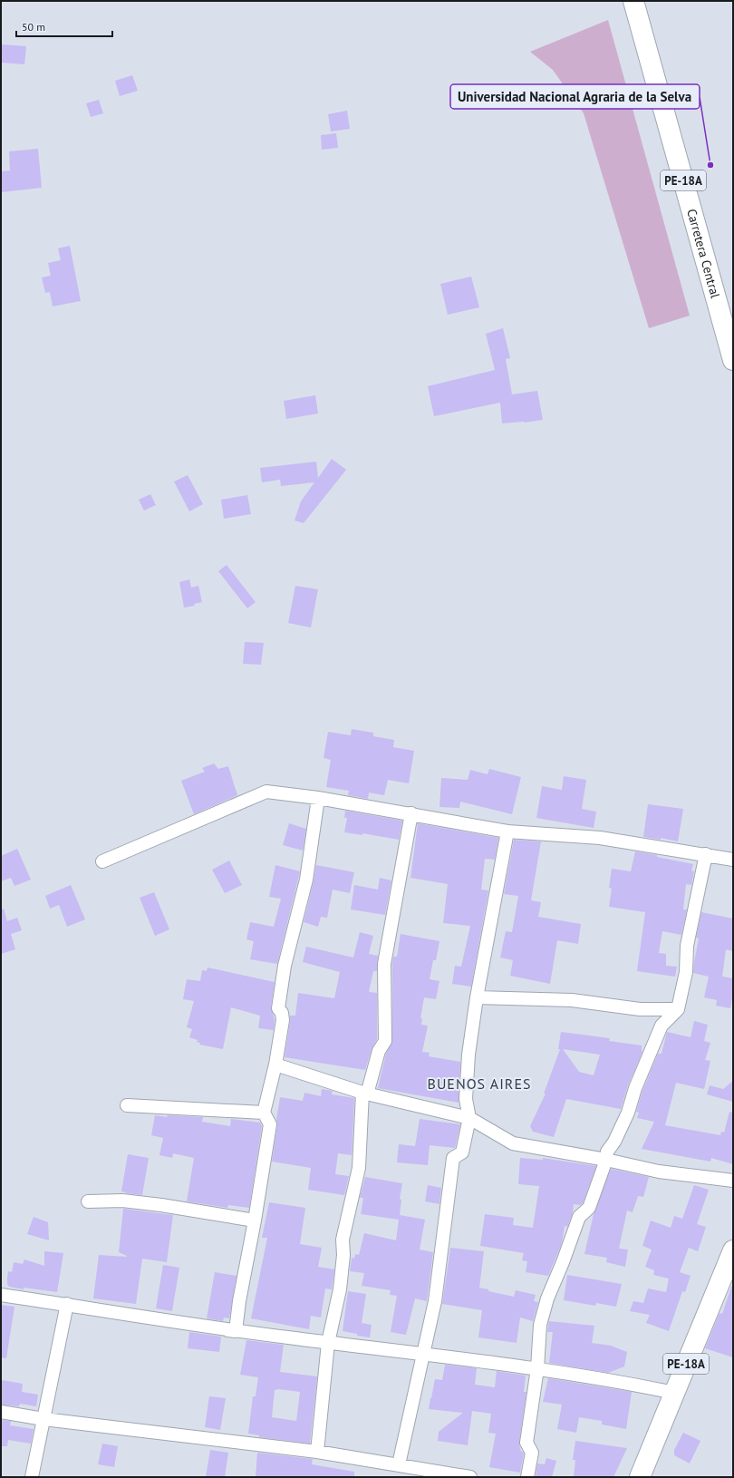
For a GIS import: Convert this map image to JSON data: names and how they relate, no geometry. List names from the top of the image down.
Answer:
{
  "streets": {
    "highway": ["PE-18A", "Carretera Central"]
  },
  "districts": ["BUENOS AIRES"],
  "places": ["Universidad Nacional Agraria de la Selva"],
  "scale_bar": "50 m"
}
